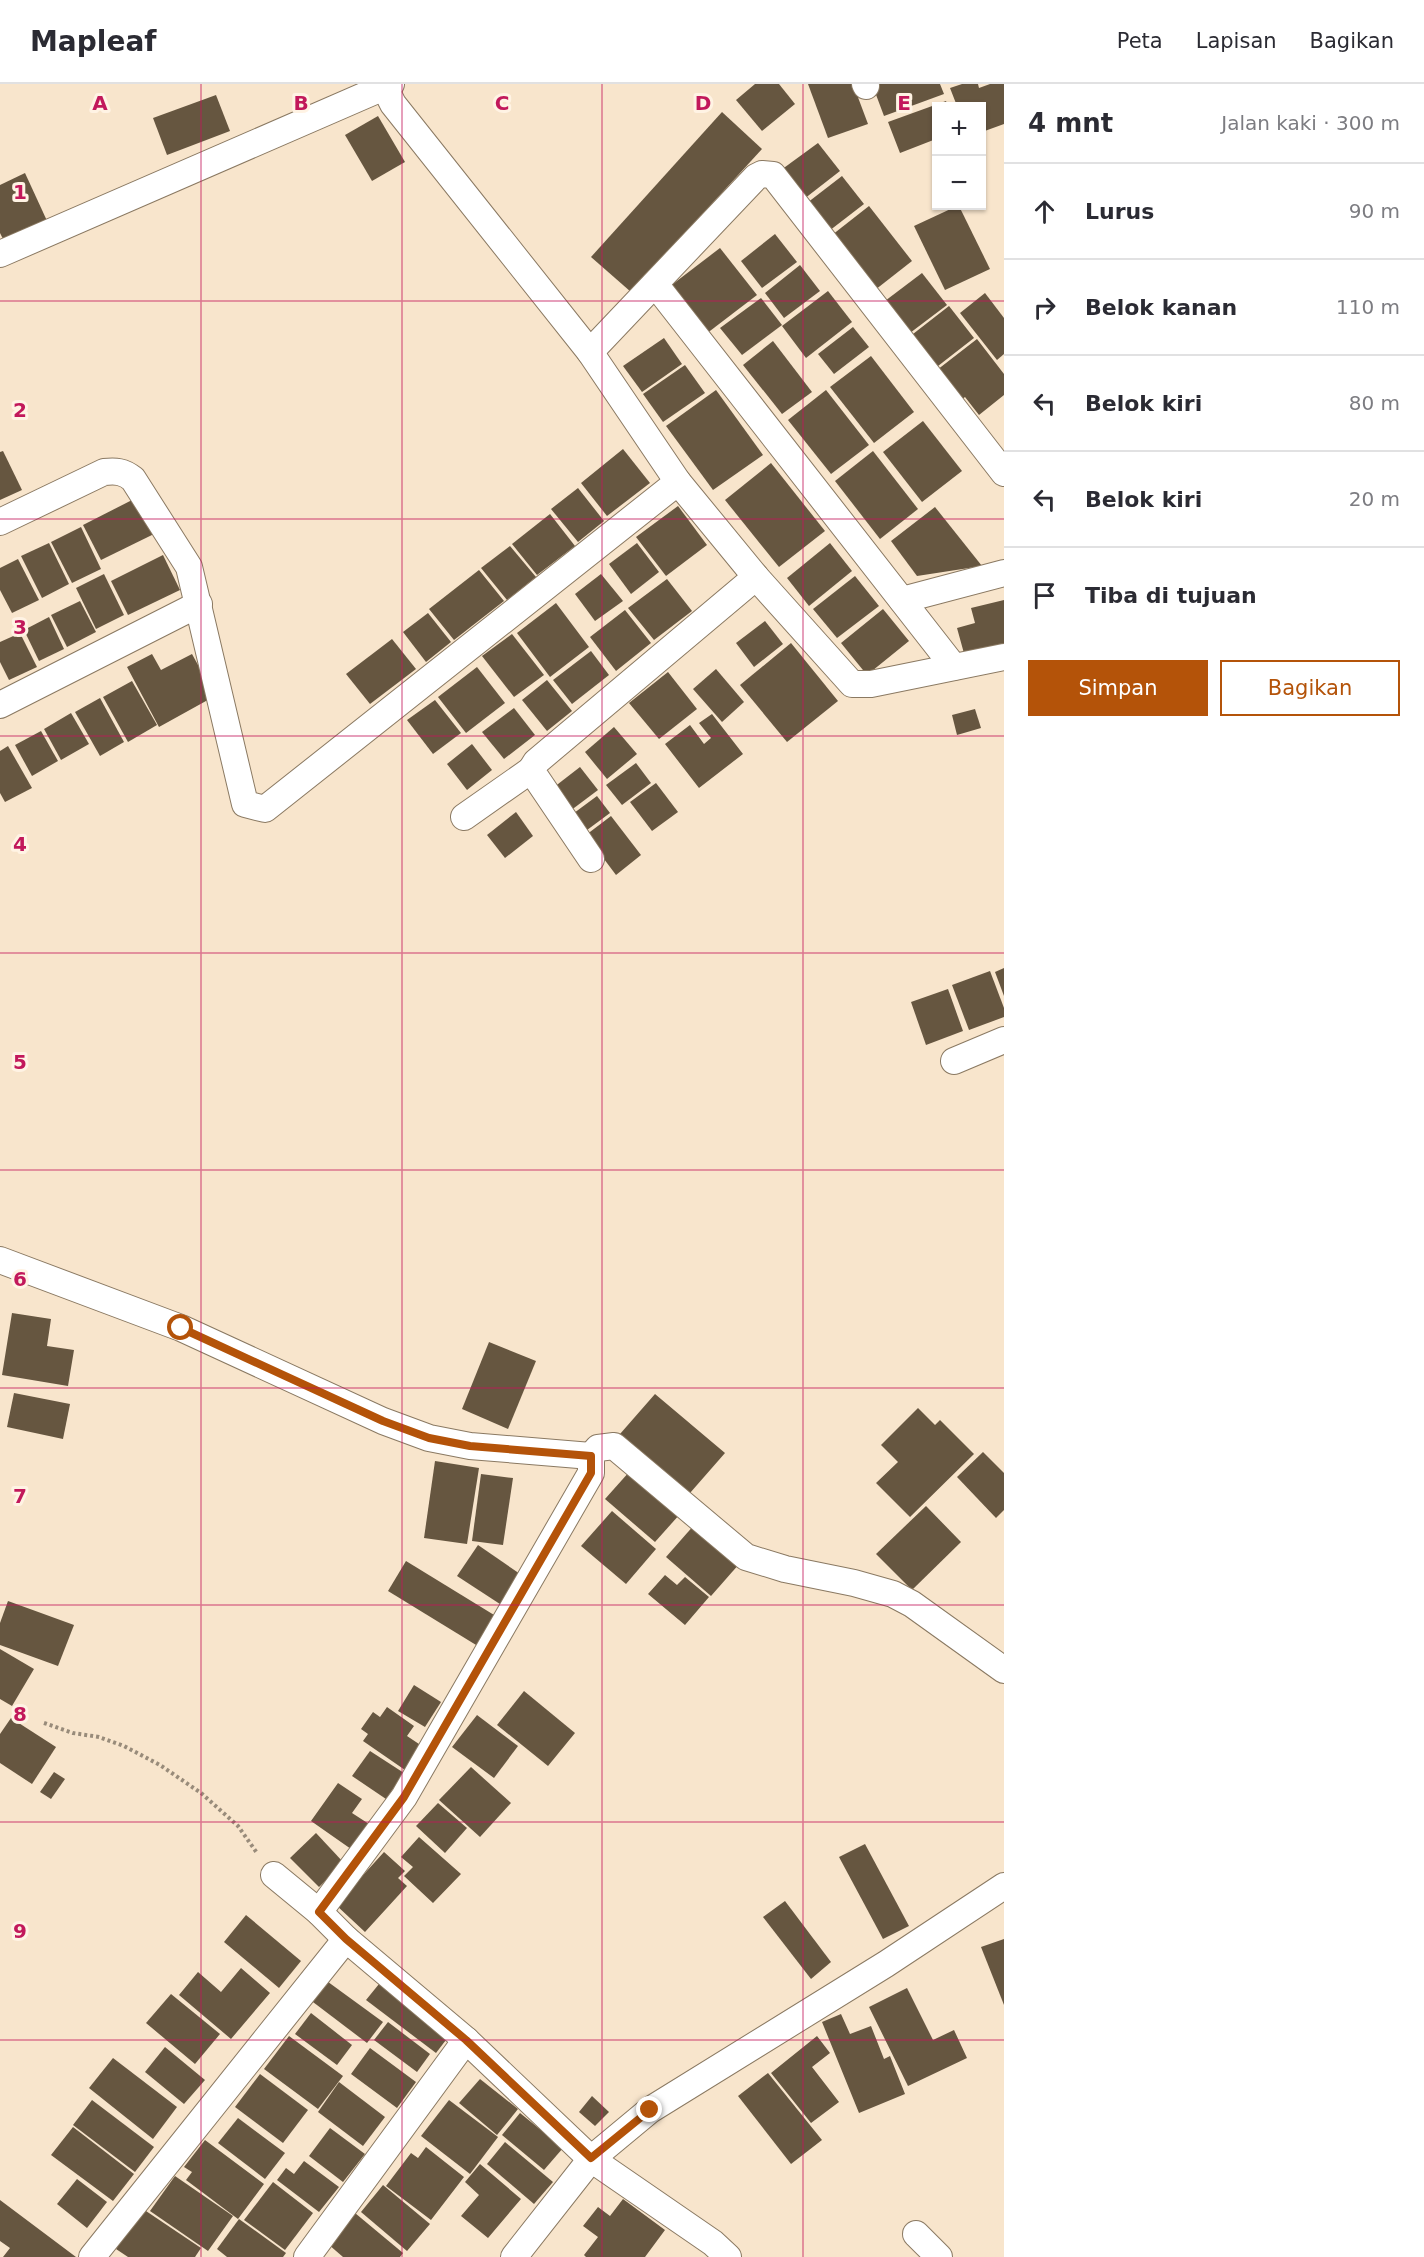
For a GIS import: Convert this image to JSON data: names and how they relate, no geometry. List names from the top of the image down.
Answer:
{
  "page": {
    "header": "Mapleaf",
    "nav": ["Peta", "Lapisan", "Bagikan"],
    "heading": ["4 mnt", "Jalan kaki · 300 m"],
    "map_buttons": ["+", "−"],
    "list": [
      ["Lurus", "90 m"],
      ["Belok kanan", "110 m"],
      ["Belok kiri", "80 m"],
      ["Belok kiri", "20 m"],
      "Tiba di tujuan"
    ],
    "buttons": ["Simpan", "Bagikan"]
  },
  "grid": {
    "columns": [
      "A",
      "B",
      "C",
      "D",
      "E"
    ],
    "rows": [
      "1",
      "2",
      "3",
      "4",
      "5",
      "6",
      "7",
      "8",
      "9"
    ]
  }
}
